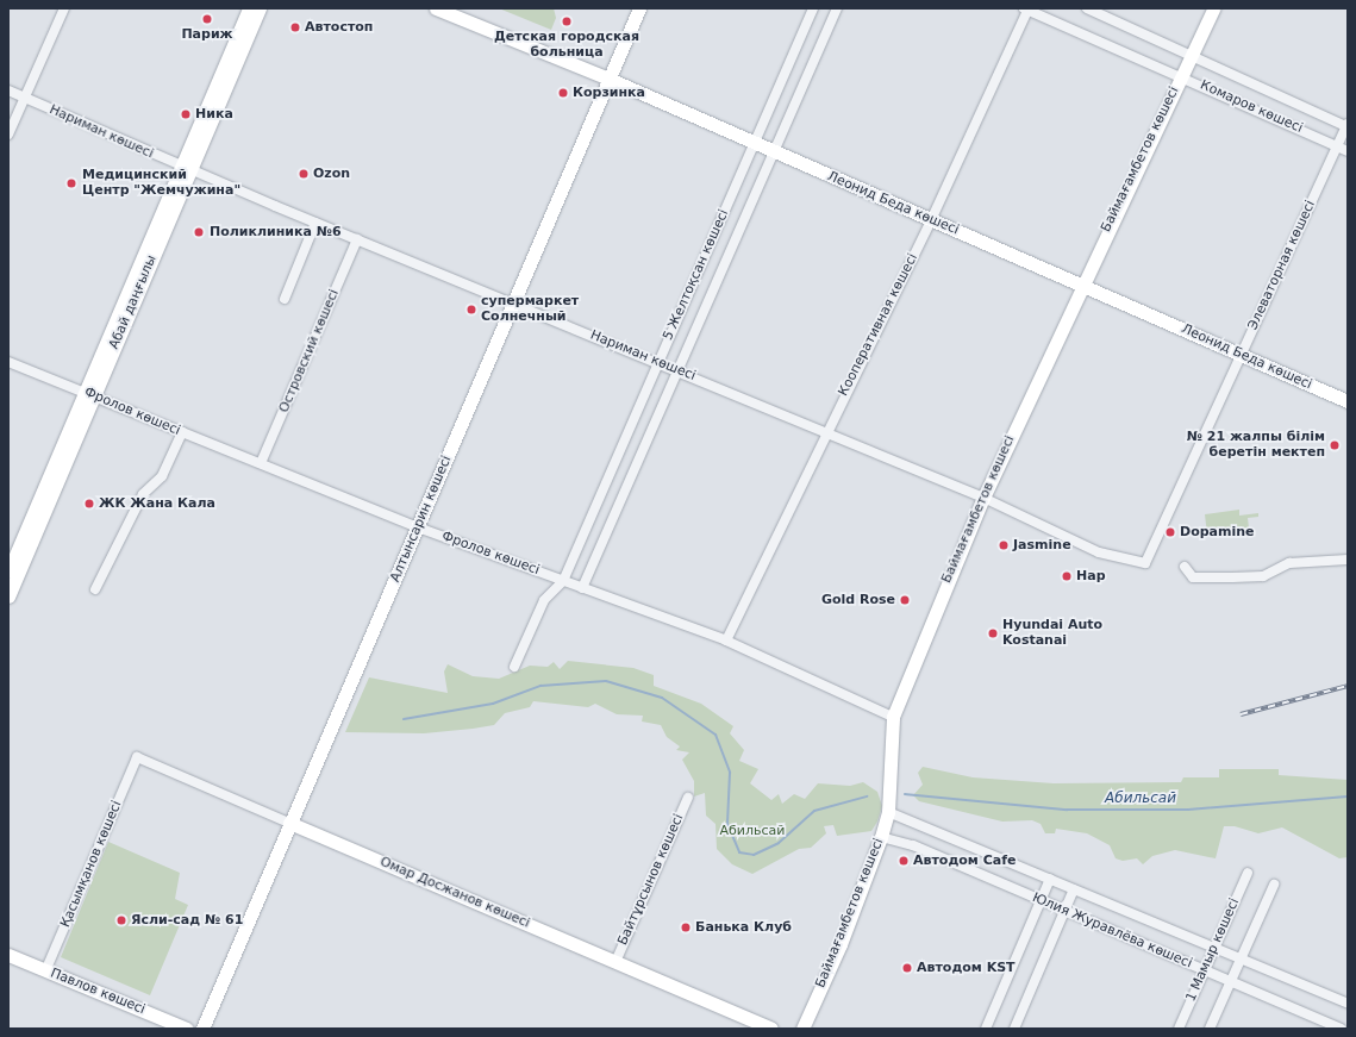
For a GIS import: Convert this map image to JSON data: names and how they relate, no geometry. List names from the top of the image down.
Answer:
{
  "streets": {
    "street": [
      "Комаров көшесі",
      "Нариман көшесі",
      "Баймағамбетов көшесі",
      "Леонид Беда көшесі",
      "Элеваторная көшесі",
      "5 Желтоқсан көшесі",
      "Абай даңғылы",
      "Кооперативная көшесі",
      "Островский көшесі",
      "Фролов көшесі",
      "Алтынсарин көшесі",
      "Қасымқанов көшесі",
      "Байтұрсынов көшесі",
      "Омар Досжанов көшесі",
      "Юлия Журавлёва көшесі",
      "1 Мамыр көшесі",
      "Павлов көшесі"
    ]
  },
  "crossings": [
    ["Комаров көшесі", "Баймағамбетов көшесі"],
    ["Комаров көшесі", "Элеваторная көшесі"],
    ["Комаров көшесі", "Кооперативная көшесі"],
    ["Нариман көшесі", "Баймағамбетов көшесі"],
    ["Нариман көшесі", "Элеваторная көшесі"],
    ["Нариман көшесі", "5 Желтоқсан көшесі"],
    ["Нариман көшесі", "Абай даңғылы"],
    ["Нариман көшесі", "Кооперативная көшесі"],
    ["Нариман көшесі", "Островский көшесі"],
    ["Нариман көшесі", "Алтынсарин көшесі"],
    ["Баймағамбетов көшесі", "Леонид Беда көшесі"],
    ["Баймағамбетов көшесі", "Фролов көшесі"],
    ["Баймағамбетов көшесі", "Юлия Журавлёва көшесі"],
    ["Леонид Беда көшесі", "Элеваторная көшесі"],
    ["Леонид Беда көшесі", "5 Желтоқсан көшесі"],
    ["Леонид Беда көшесі", "Кооперативная көшесі"],
    ["Леонид Беда көшесі", "Алтынсарин көшесі"],
    ["5 Желтоқсан көшесі", "Фролов көшесі"],
    ["Абай даңғылы", "Фролов көшесі"],
    ["Кооперативная көшесі", "Фролов көшесі"],
    ["Островский көшесі", "Фролов көшесі"],
    ["Фролов көшесі", "Алтынсарин көшесі"],
    ["Алтынсарин көшесі", "Омар Досжанов көшесі"],
    ["Қасымқанов көшесі", "Омар Досжанов көшесі"],
    ["Қасымқанов көшесі", "Павлов көшесі"],
    ["Байтұрсынов көшесі", "Омар Досжанов көшесі"],
    ["Юлия Журавлёва көшесі", "1 Мамыр көшесі"]
  ],
  "water": ["Абильсай"],
  "parks": ["Абильсай"],
  "places": [
    "Париж",
    "Детская городская больница",
    "Автостоп",
    "Корзинка",
    "Ника",
    "Ozon",
    "Медицинский Центр \"Жемчужина\"",
    "Поликлиника №6",
    "супермаркет Солнечный",
    "№ 21 жалпы білім беретін мектеп",
    "ЖК Жана Кала",
    "Dopamine",
    "Jasmine",
    "Нар",
    "Gold Rose",
    "Hyundai Auto Kostanai",
    "Автодом Cafe",
    "Ясли-сад № 61",
    "Банька Клуб",
    "Автодом KST"
  ]
}
